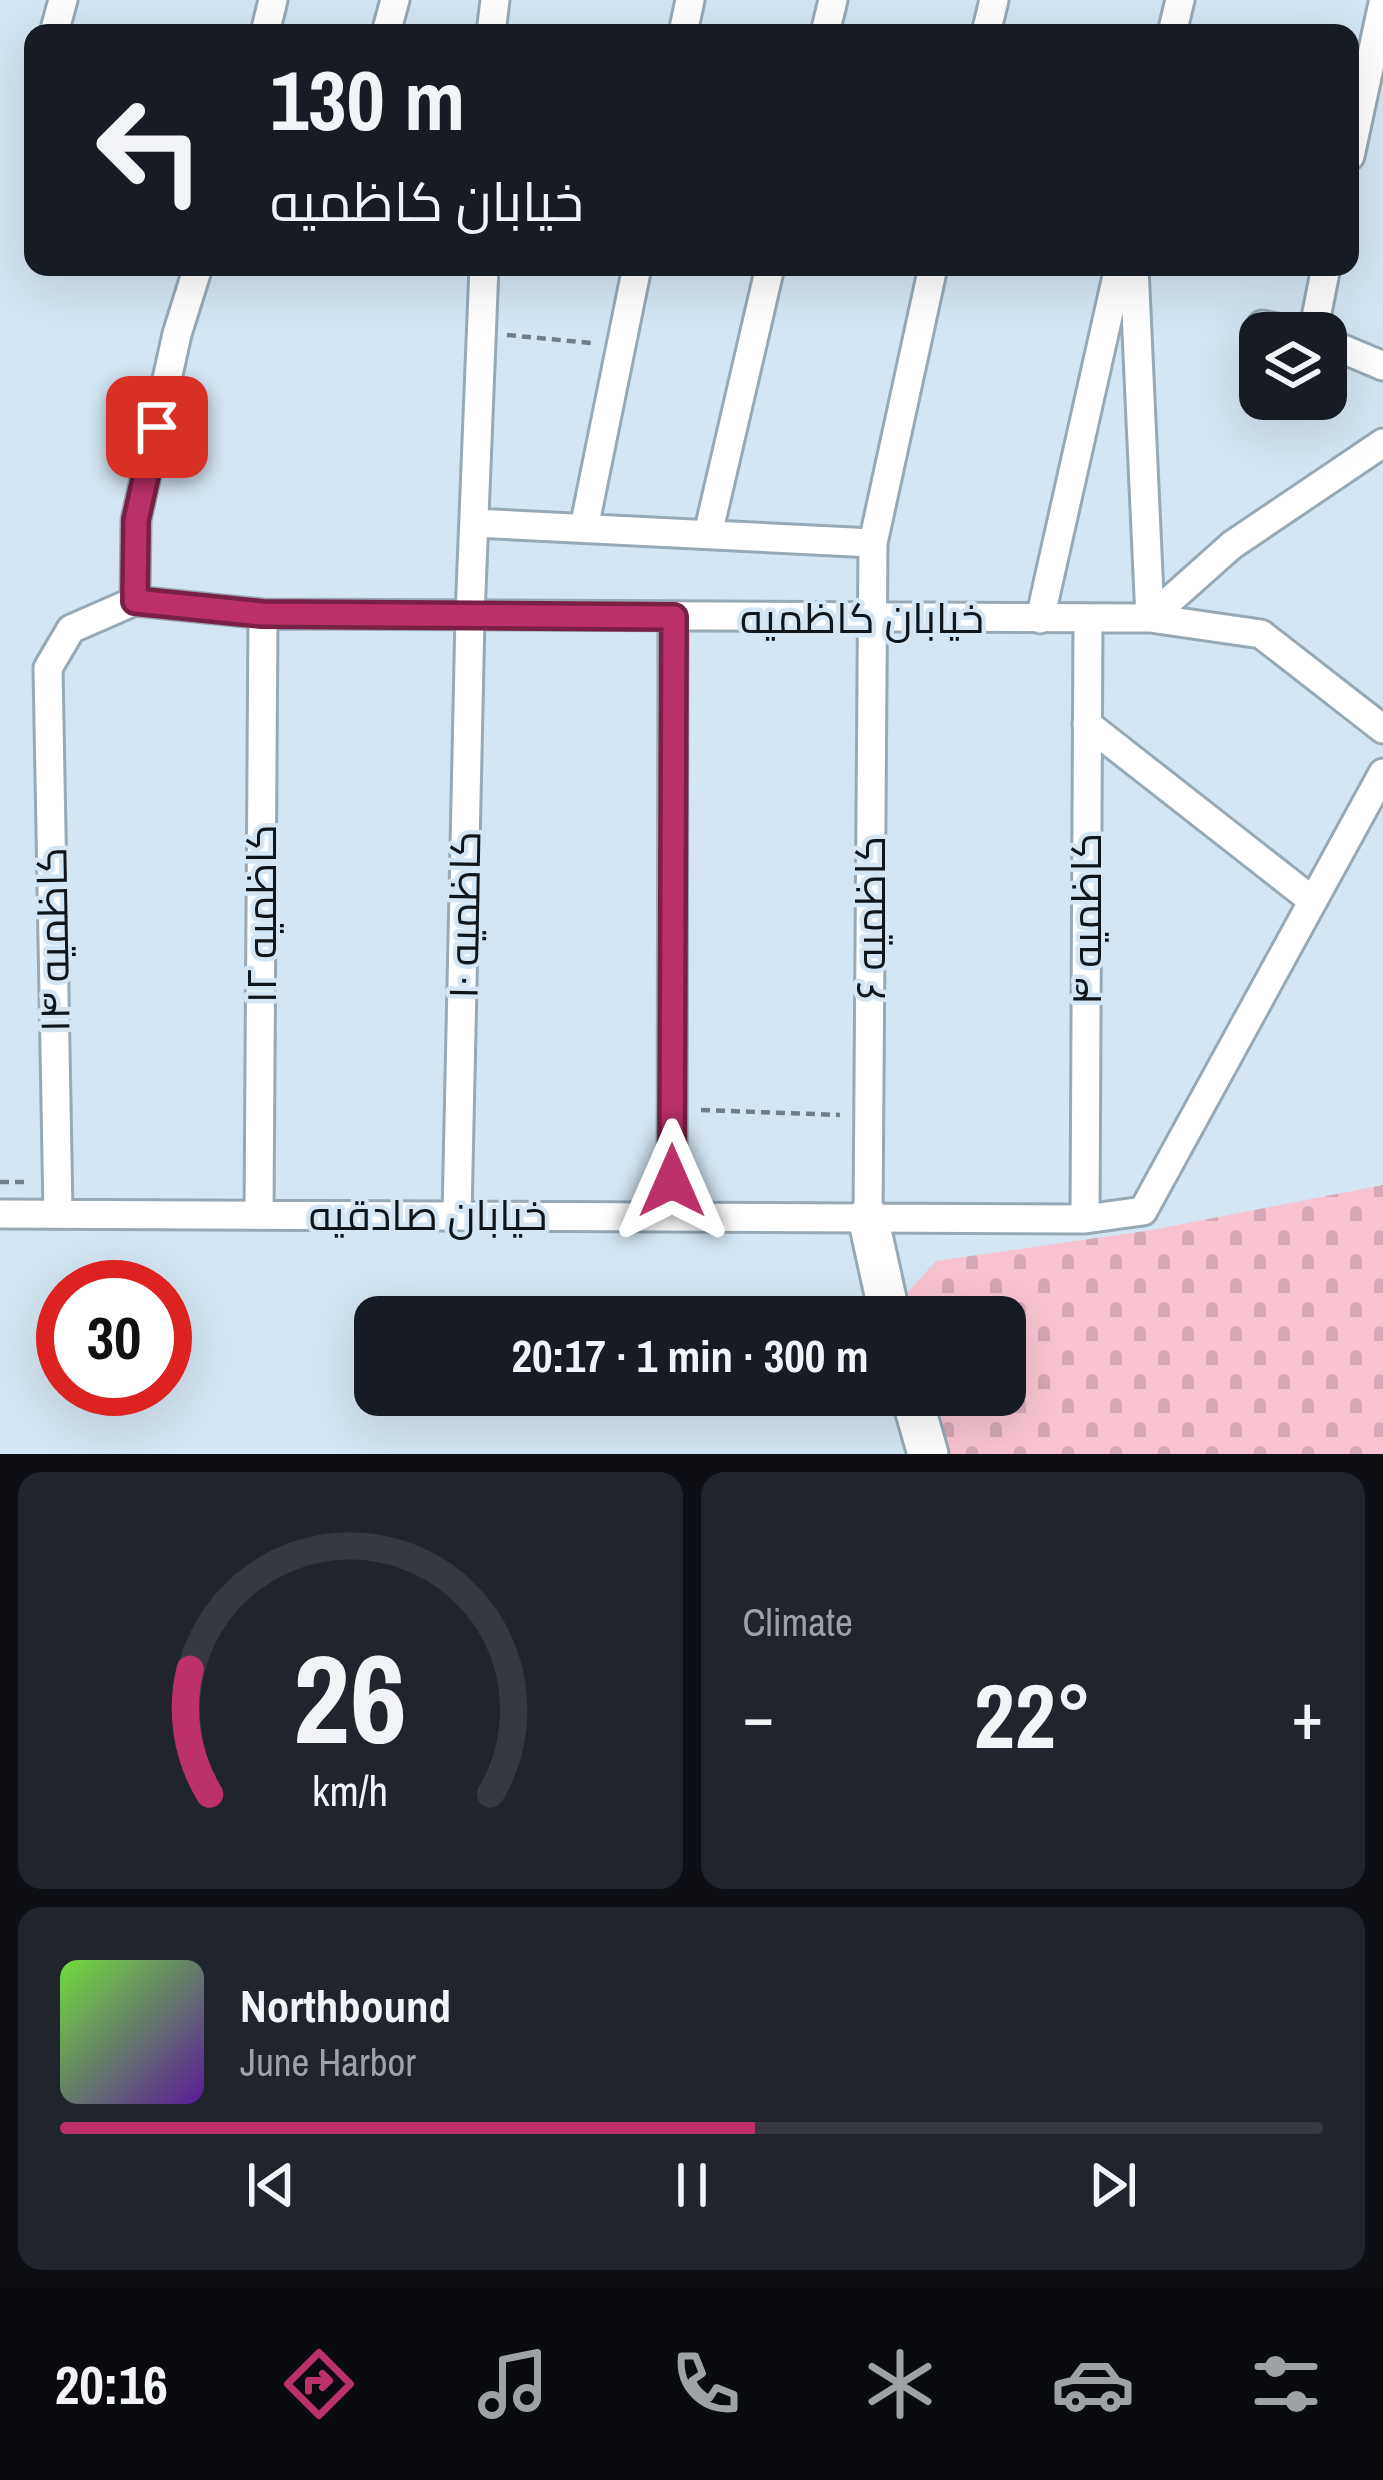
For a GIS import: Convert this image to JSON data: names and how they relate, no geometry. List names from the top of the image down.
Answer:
{
  "streets": {
    "street": [
      "خیابان کاظمیه",
      "کاظمیه ۱۲",
      "کاظمیه ۱۰",
      "کاظمیه ۶",
      "کاظمیه ۴",
      "کاظمیه ۱۴",
      "خیابان صادقیه"
    ]
  },
  "crossings": [
    ["خیابان کاظمیه", "کاظمیه ۱۲"],
    ["خیابان کاظمیه", "کاظمیه ۱۰"],
    ["خیابان کاظمیه", "کاظمیه ۶"],
    ["خیابان کاظمیه", "کاظمیه ۴"],
    ["خیابان کاظمیه", "کاظمیه ۱۴"],
    ["کاظمیه ۱۲", "خیابان صادقیه"],
    ["کاظمیه ۱۰", "خیابان صادقیه"],
    ["کاظمیه ۶", "خیابان صادقیه"],
    ["کاظمیه ۴", "خیابان صادقیه"],
    ["کاظمیه ۱۴", "خیابان صادقیه"]
  ],
  "page": {
    "turn": ["130 m", "خیابان کاظمیه"],
    "limit": "30",
    "trip": "20:17 · 1 min · 300 m",
    "tile": "Climate",
    "heat": ["−", "22°", "+"],
    "song": ["Northbound", "June Harbor"],
    "tabs": "20:16",
    "gauge": ["26", "km/h"]
  }
}
